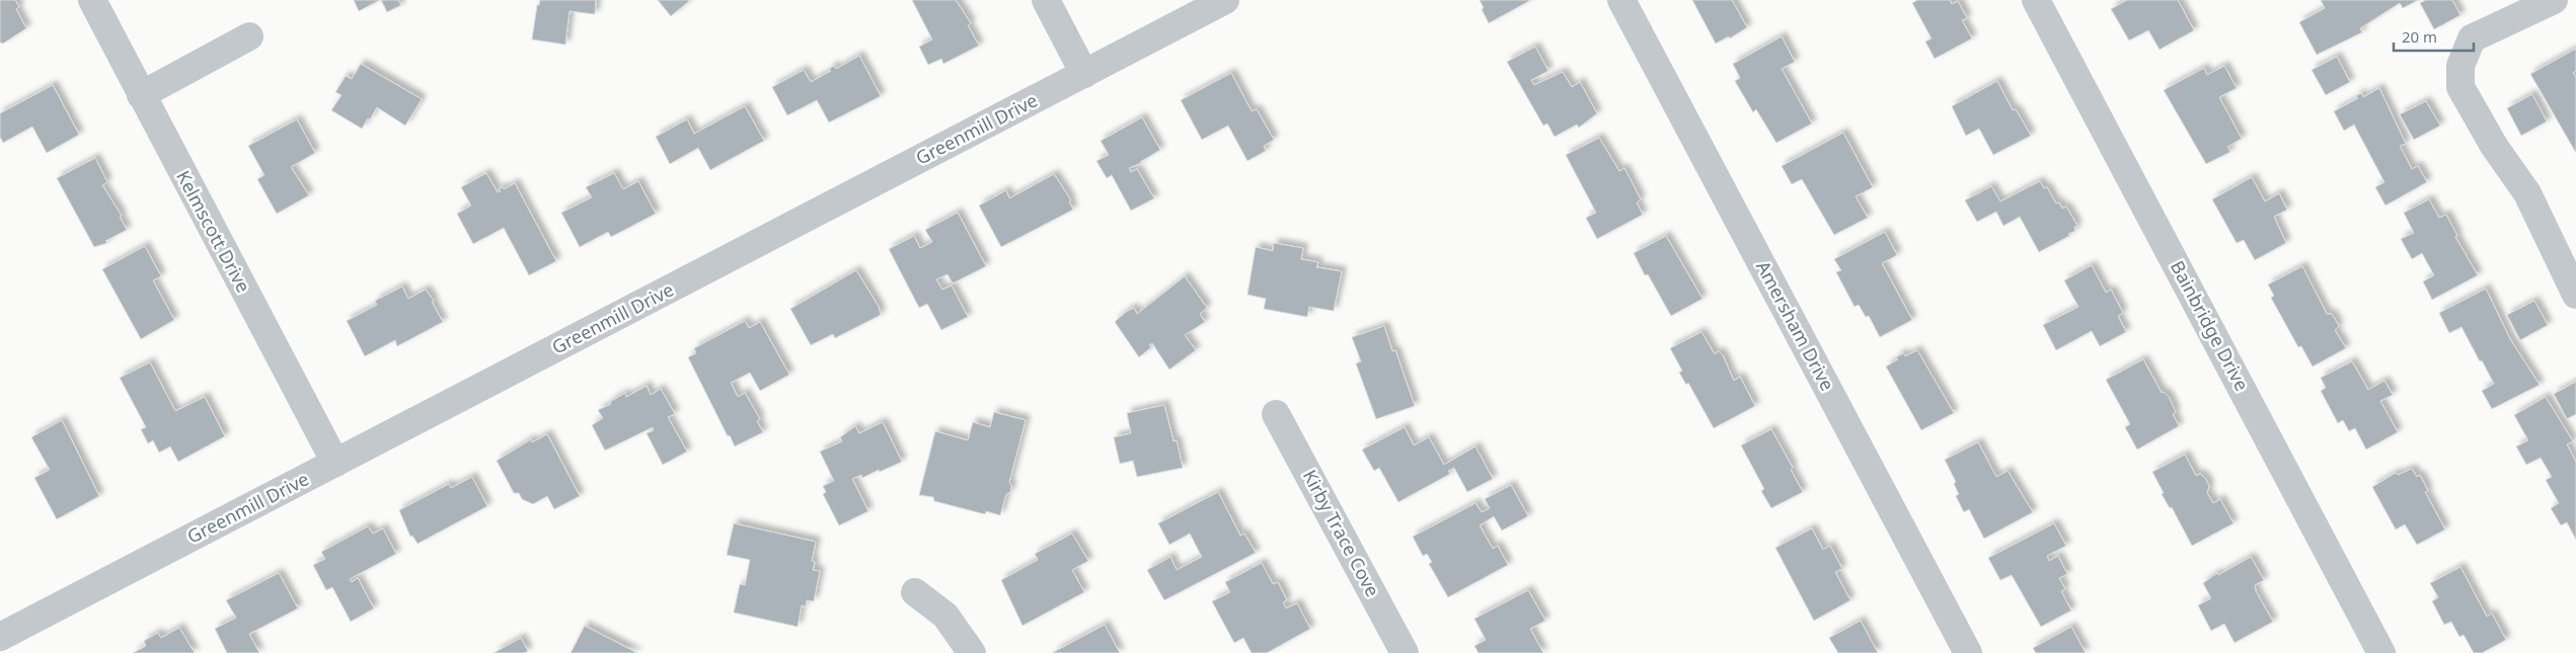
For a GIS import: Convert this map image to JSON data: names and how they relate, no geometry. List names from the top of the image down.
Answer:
{
  "streets": {
    "street": [
      "Greenmill Drive",
      "Kelmscott Drive",
      "Amersham Drive",
      "Bainbridge Drive",
      "Kirby Trace Cove"
    ]
  },
  "crossings": [
    ["Greenmill Drive", "Kelmscott Drive"]
  ],
  "scale_bar": "20 m"
}
